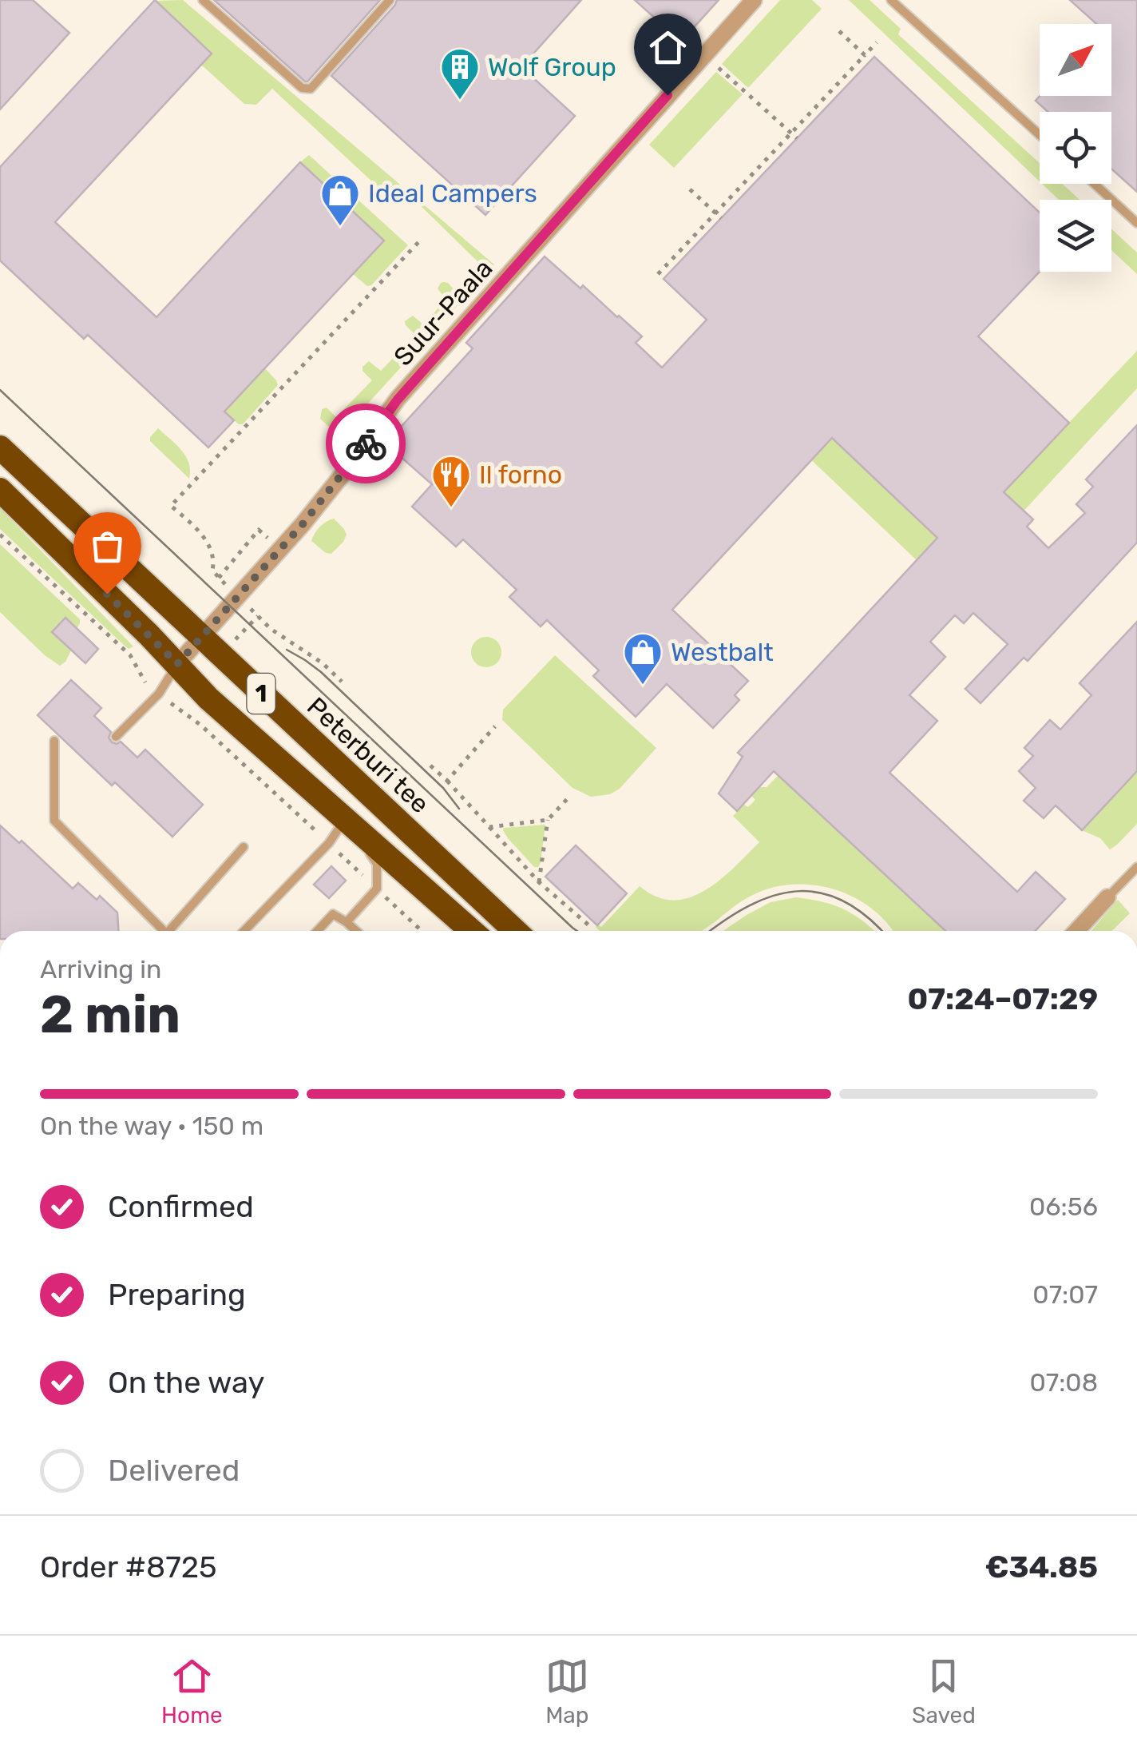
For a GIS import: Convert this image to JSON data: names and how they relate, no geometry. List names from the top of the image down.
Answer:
{
  "streets": {
    "highway": ["1", "Peterburi tee"],
    "street": ["Suur-Paala"]
  },
  "crossings": [
    ["Suur-Paala", "1"],
    ["Suur-Paala", "Peterburi tee"]
  ],
  "places": {
    "building": ["Wolf Group"],
    "shop": ["Ideal Campers", "Westbalt"],
    "restaurant": ["Il forno"]
  },
  "north": "top right",
  "page": {
    "heading": ["2 min", "Arriving in", "07:24–07:29"],
    "panel": ["Order #8725", "€34.85"],
    "bar": "On the way · 150 m",
    "list": [
      ["Confirmed", "06:56"],
      ["Preparing", "07:07"],
      ["On the way", "07:08"],
      "Delivered"
    ],
    "tabs": ["Home", "Map", "Saved"]
  }
}
